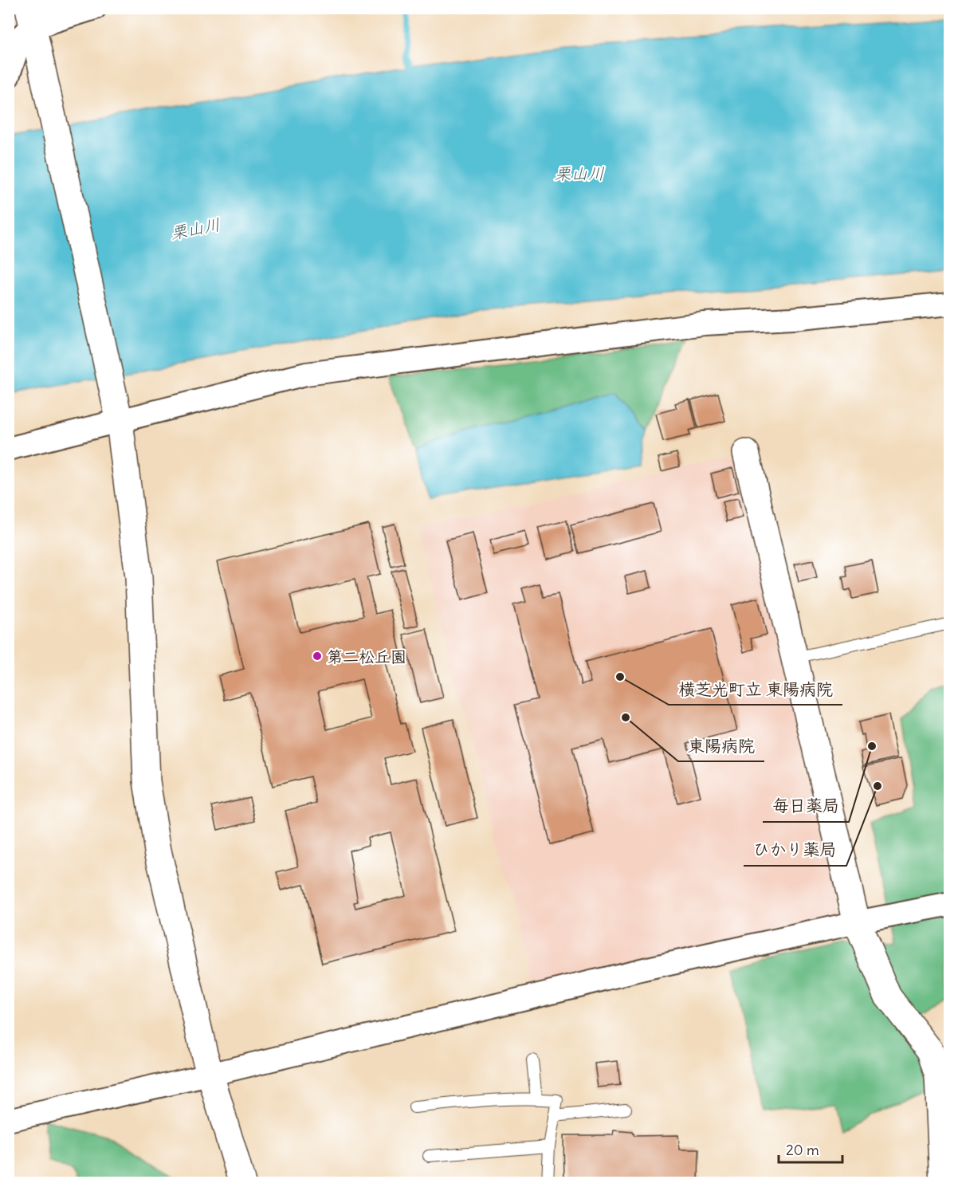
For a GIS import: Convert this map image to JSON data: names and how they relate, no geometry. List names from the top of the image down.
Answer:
{
  "water": ["栗山川"],
  "places": [
    "第二松丘園",
    "横芝光町立 東陽病院",
    "東陽病院",
    "毎日薬局",
    "ひかり薬局"
  ],
  "scale_bar": "20 m"
}
